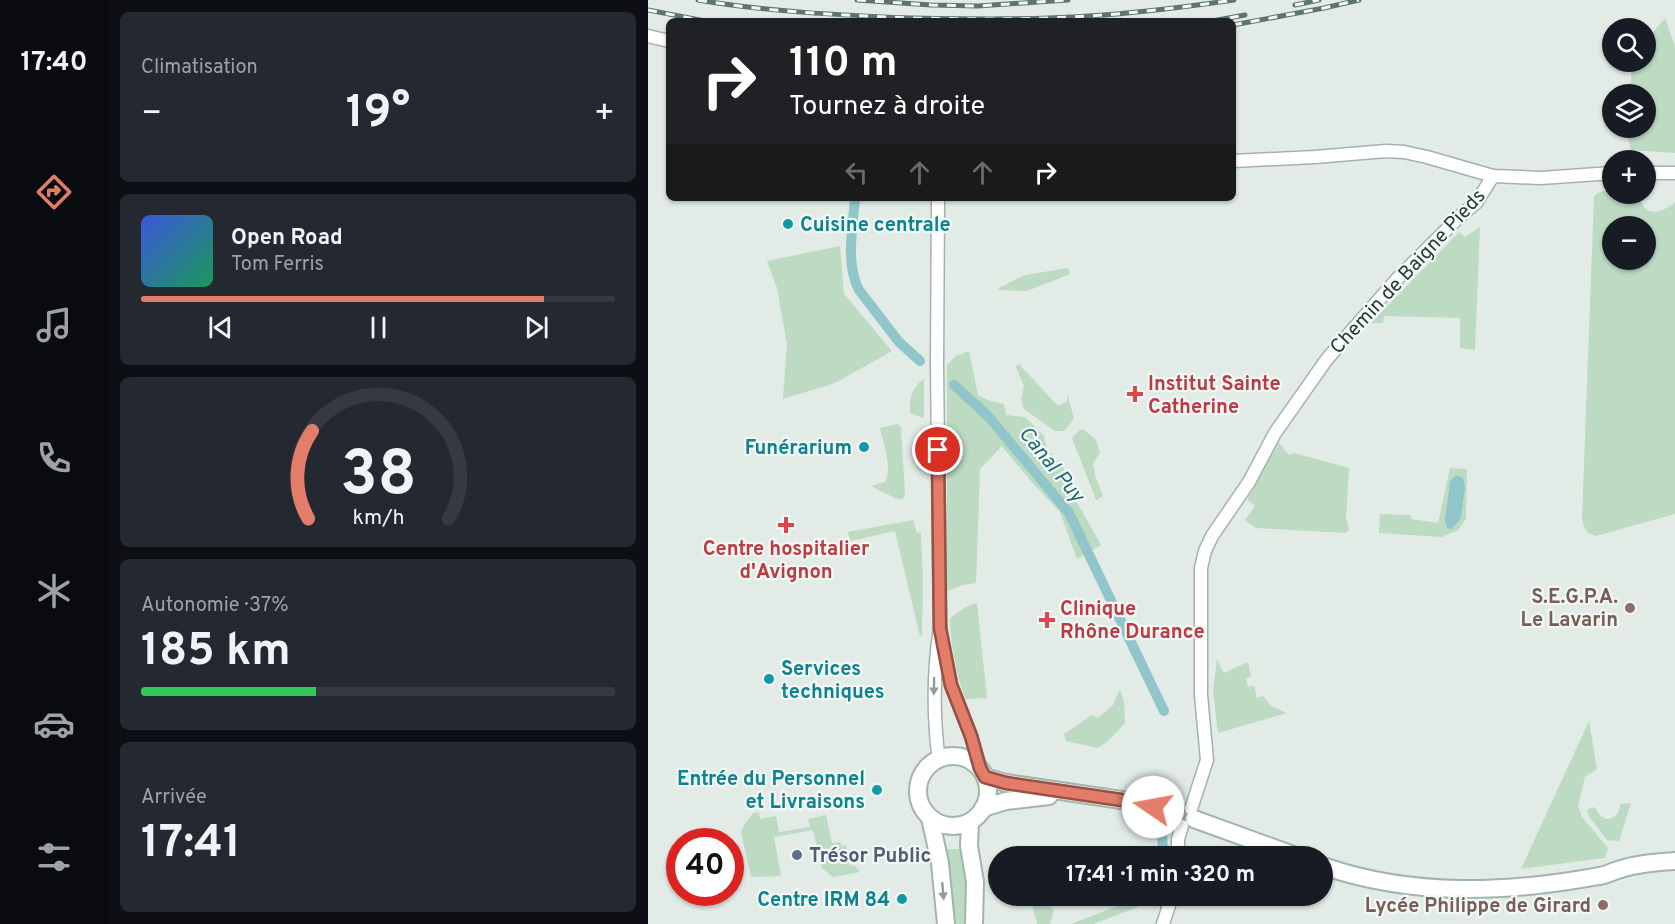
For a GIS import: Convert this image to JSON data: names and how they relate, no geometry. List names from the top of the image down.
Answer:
{
  "streets": {
    "street": ["Chemin de Baigne Pieds"]
  },
  "water": ["Canal Puy"],
  "places": {
    "other": [
      "Cuisine centrale",
      "Funérarium",
      "S.E.G.P.A. Le Lavarin",
      "Services techniques",
      "Entrée du Personnel et Livraisons",
      "Trésor Public",
      "Centre IRM 84",
      "Lycée Philippe de Girard"
    ],
    "health": ["Institut Sainte Catherine", "Centre hospitalier d'Avignon", "Clinique Rhône Durance"]
  },
  "page": {
    "tabs": "17:40",
    "tile": [
      "Climatisation",
      ["Autonomie · 37%", "185 km"],
      ["Arrivée", "17:41"]
    ],
    "map_buttons": ["+", "−"],
    "turn": ["110 m", "Tournez à droite"],
    "heat": ["−", "19°", "+"],
    "song": ["Open Road", "Tom Ferris"],
    "limit": "40",
    "trip": "17:41 · 1 min · 320 m",
    "gauge": ["38", "km/h"]
  }
}
